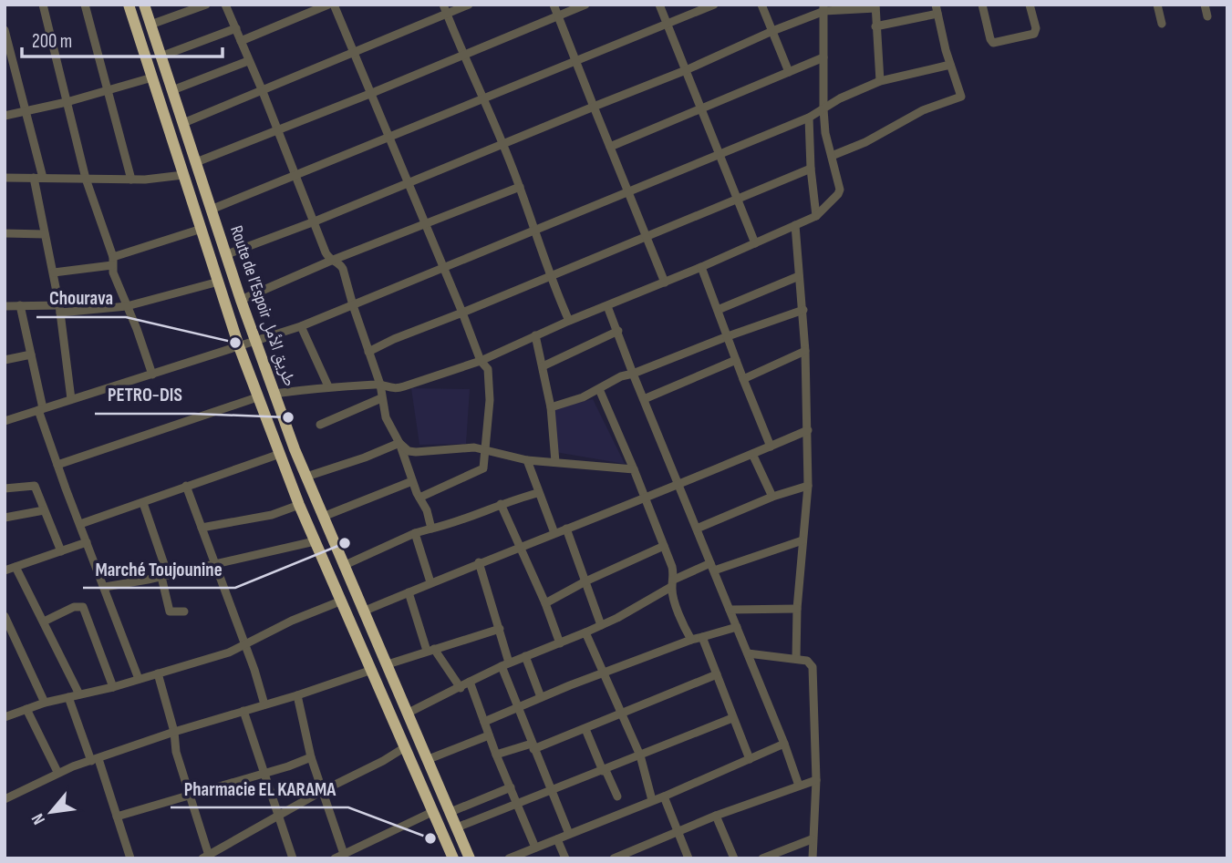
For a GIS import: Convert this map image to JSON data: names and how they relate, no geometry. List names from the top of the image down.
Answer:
{
  "streets": {
    "highway": ["Route de l’Espoir طريق الأمل"]
  },
  "places": [
    "Chourava",
    "PETRO-DIS",
    "Marché Toujounine",
    "Pharmacie EL KARAMA"
  ],
  "scale_bar": "200 m",
  "north": "bottom left"
}
